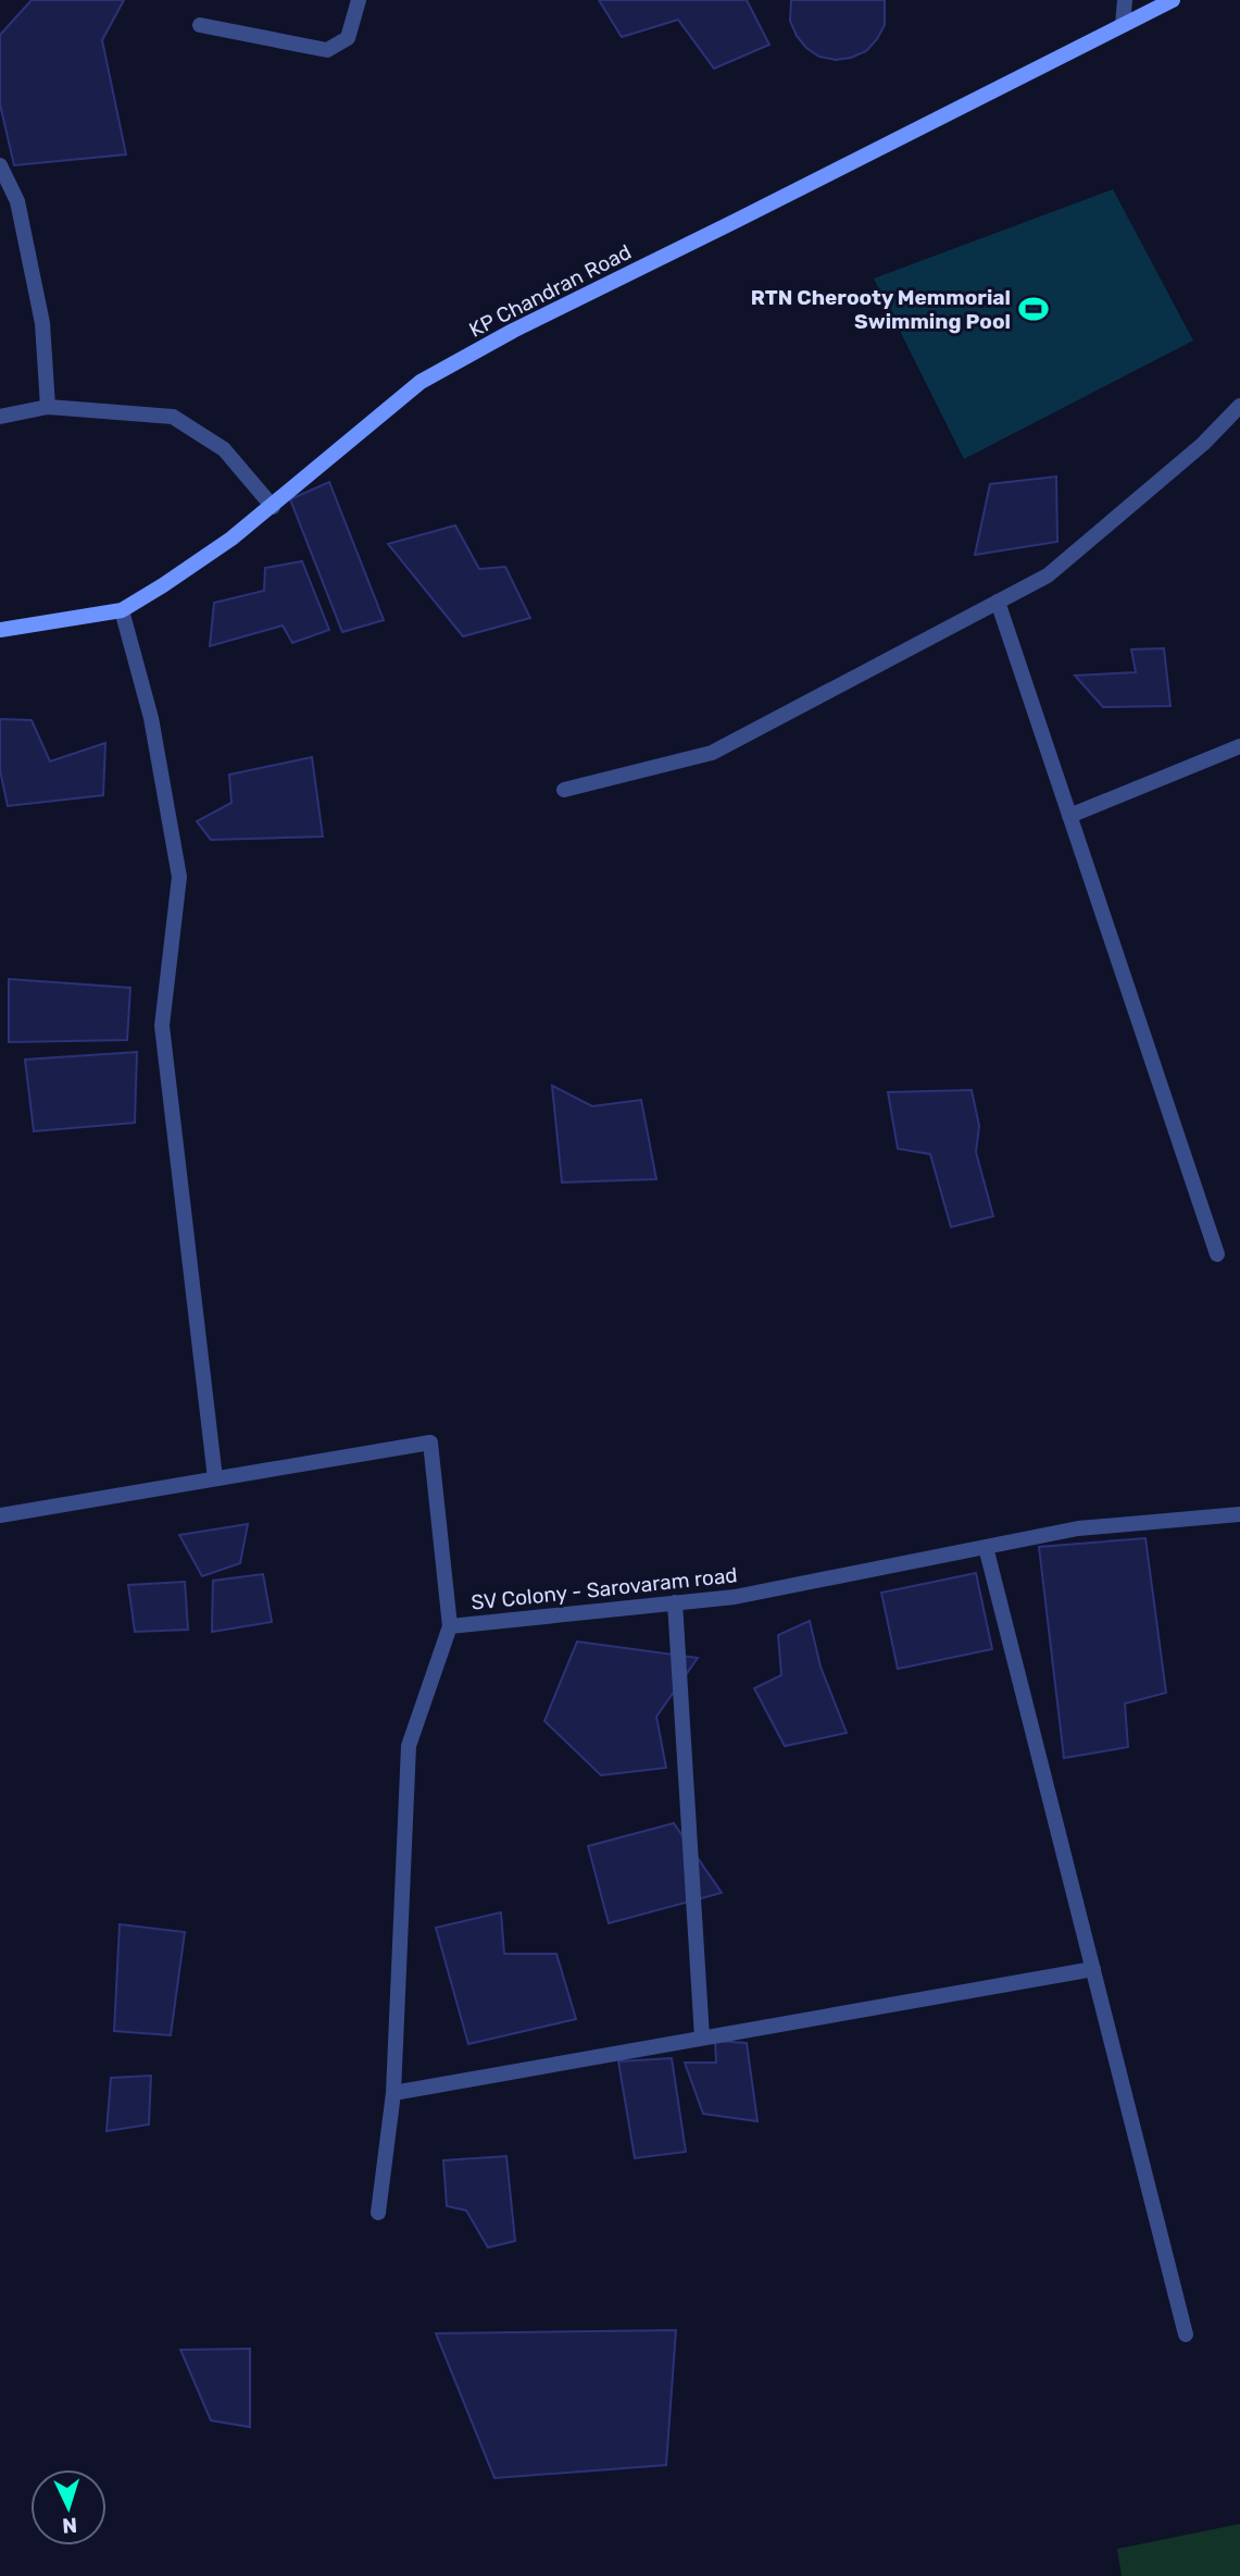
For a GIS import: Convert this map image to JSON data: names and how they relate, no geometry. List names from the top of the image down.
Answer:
{
  "streets": {
    "main road": ["KP Chandran Road"],
    "street": ["SV Colony - Sarovaram road"]
  },
  "places": {
    "sports": ["RTN Cherooty Memmorial Swimming Pool"]
  },
  "north": "bottom"
}
